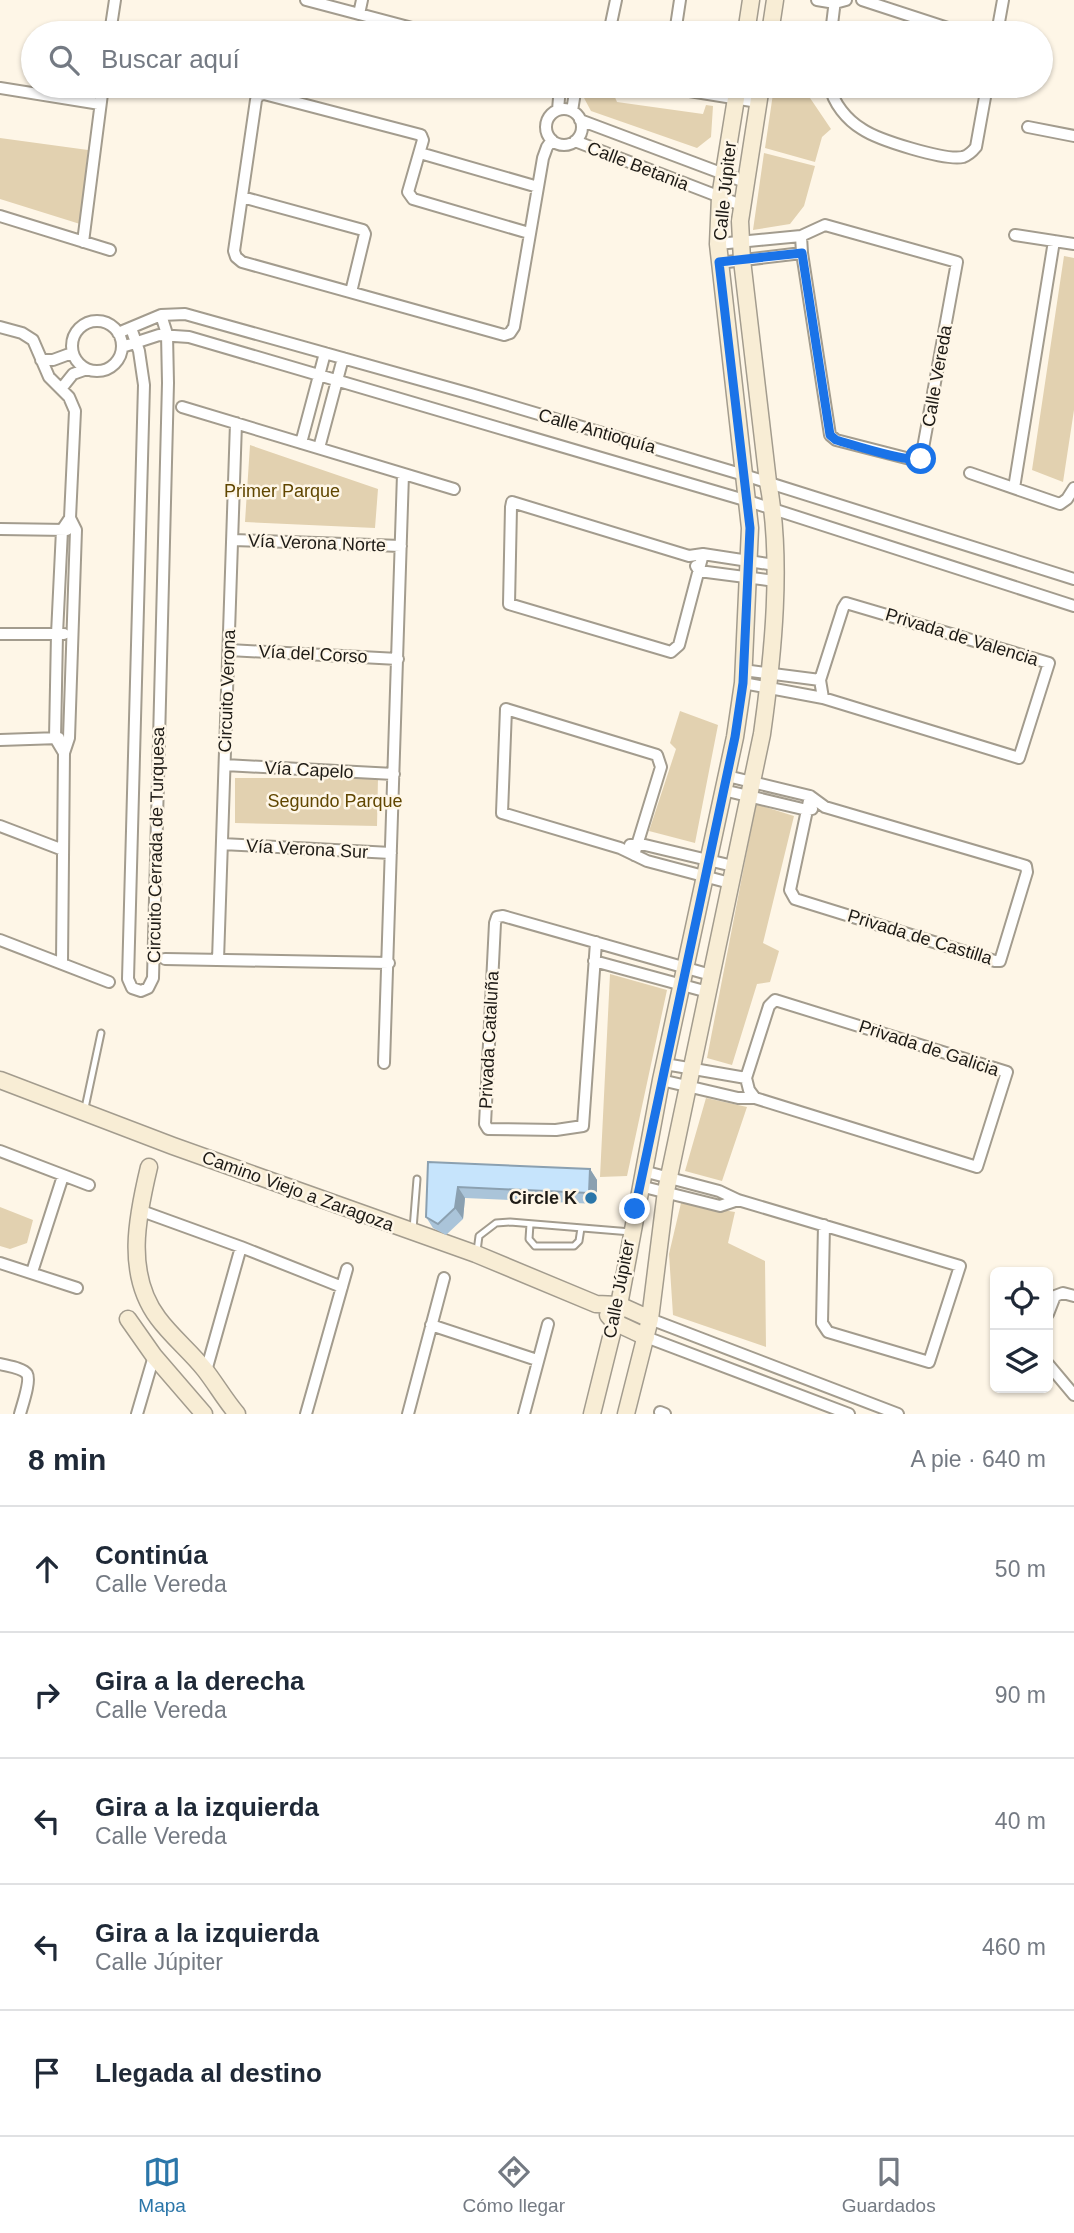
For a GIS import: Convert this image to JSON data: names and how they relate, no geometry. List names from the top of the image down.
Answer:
{
  "streets": {
    "main road": ["Calle Júpiter", "Camino Viejo a Zaragoza"],
    "street": [
      "Calle Betania",
      "Calle Vereda",
      "Calle Antioquía",
      "Vía Verona Norte",
      "Privada de Valencia",
      "Vía del Corso",
      "Circuito Verona",
      "Vía Capelo",
      "Circuito Cerrada de Turquesa",
      "Vía Verona Sur",
      "Privada de Castilla",
      "Privada Cataluña",
      "Privada de Galicia"
    ]
  },
  "crossings": [
    ["Calle Betania", "Calle Júpiter"],
    ["Calle Júpiter", "Calle Vereda"],
    ["Calle Júpiter", "Calle Antioquía"],
    ["Calle Júpiter", "Privada de Castilla"],
    ["Calle Júpiter", "Privada Cataluña"],
    ["Calle Júpiter", "Privada de Galicia"],
    ["Calle Júpiter", "Camino Viejo a Zaragoza"],
    ["Calle Antioquía", "Circuito Cerrada de Turquesa"],
    ["Vía Verona Norte", "Circuito Verona"],
    ["Vía del Corso", "Circuito Verona"],
    ["Circuito Verona", "Vía Capelo"],
    ["Circuito Verona", "Vía Verona Sur"]
  ],
  "parks": ["Primer Parque", "Segundo Parque"],
  "places": ["Circle K"],
  "page": {
    "search": "Buscar aquí",
    "heading": ["8 min", "A pie · 640 m"],
    "list": [
      ["Continúa", "Calle Vereda", "50 m"],
      ["Gira a la derecha", "Calle Vereda", "90 m"],
      ["Gira a la izquierda", "Calle Vereda", "40 m"],
      ["Gira a la izquierda", "Calle Júpiter", "460 m"],
      "Llegada al destino"
    ],
    "nav": ["Mapa", "Cómo llegar", "Guardados"]
  }
}
